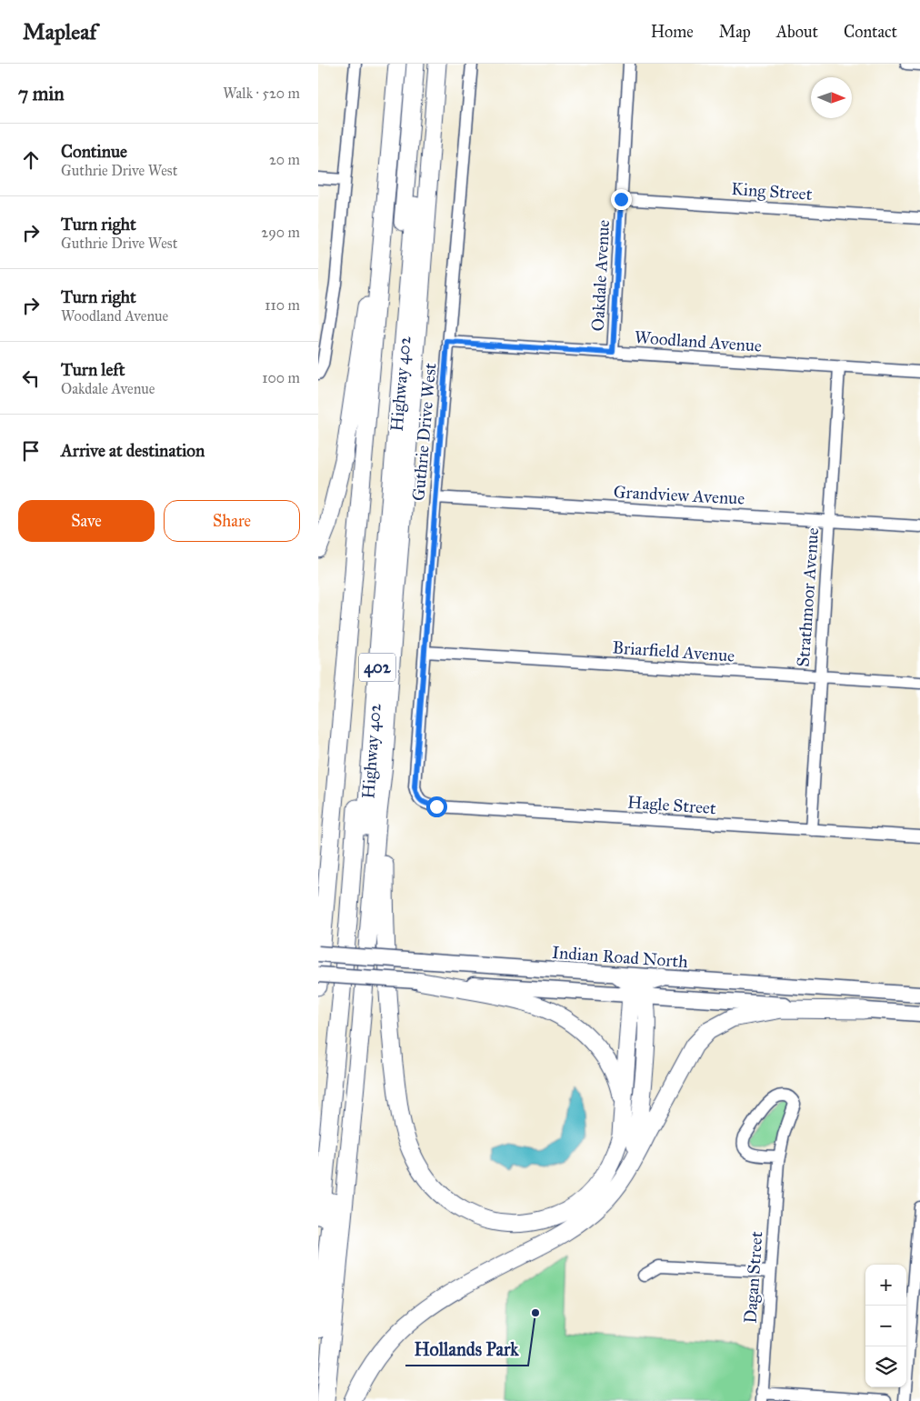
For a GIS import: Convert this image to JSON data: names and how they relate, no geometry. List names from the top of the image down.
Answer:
{
  "streets": {
    "highway": ["Highway 402", "402"],
    "main road": ["Indian Road North"],
    "street": [
      "King Street",
      "Oakdale Avenue",
      "Woodland Avenue",
      "Guthrie Drive West",
      "Grandview Avenue",
      "Strathmoor Avenue",
      "Briarfield Avenue",
      "Hagle Street",
      "Dagan Street"
    ]
  },
  "crossings": [
    ["King Street", "Oakdale Avenue"],
    ["Oakdale Avenue", "Woodland Avenue"],
    ["Woodland Avenue", "Guthrie Drive West"],
    ["Woodland Avenue", "Strathmoor Avenue"],
    ["Guthrie Drive West", "Grandview Avenue"],
    ["Guthrie Drive West", "Briarfield Avenue"],
    ["Guthrie Drive West", "Hagle Street"],
    ["Grandview Avenue", "Strathmoor Avenue"],
    ["Strathmoor Avenue", "Briarfield Avenue"],
    ["Strathmoor Avenue", "Hagle Street"]
  ],
  "places": ["Hollands Park"],
  "north": "right",
  "page": {
    "header": "Mapleaf",
    "nav": [
      "Home",
      "Map",
      "About",
      "Contact"
    ],
    "heading": ["7 min", "Walk · 520 m"],
    "list": [
      ["Continue", "Guthrie Drive West", "20 m"],
      ["Turn right", "Guthrie Drive West", "290 m"],
      ["Turn right", "Woodland Avenue", "110 m"],
      ["Turn left", "Oakdale Avenue", "100 m"],
      "Arrive at destination"
    ],
    "buttons": ["Save", "Share"],
    "map_buttons": ["+", "−"]
  }
}
